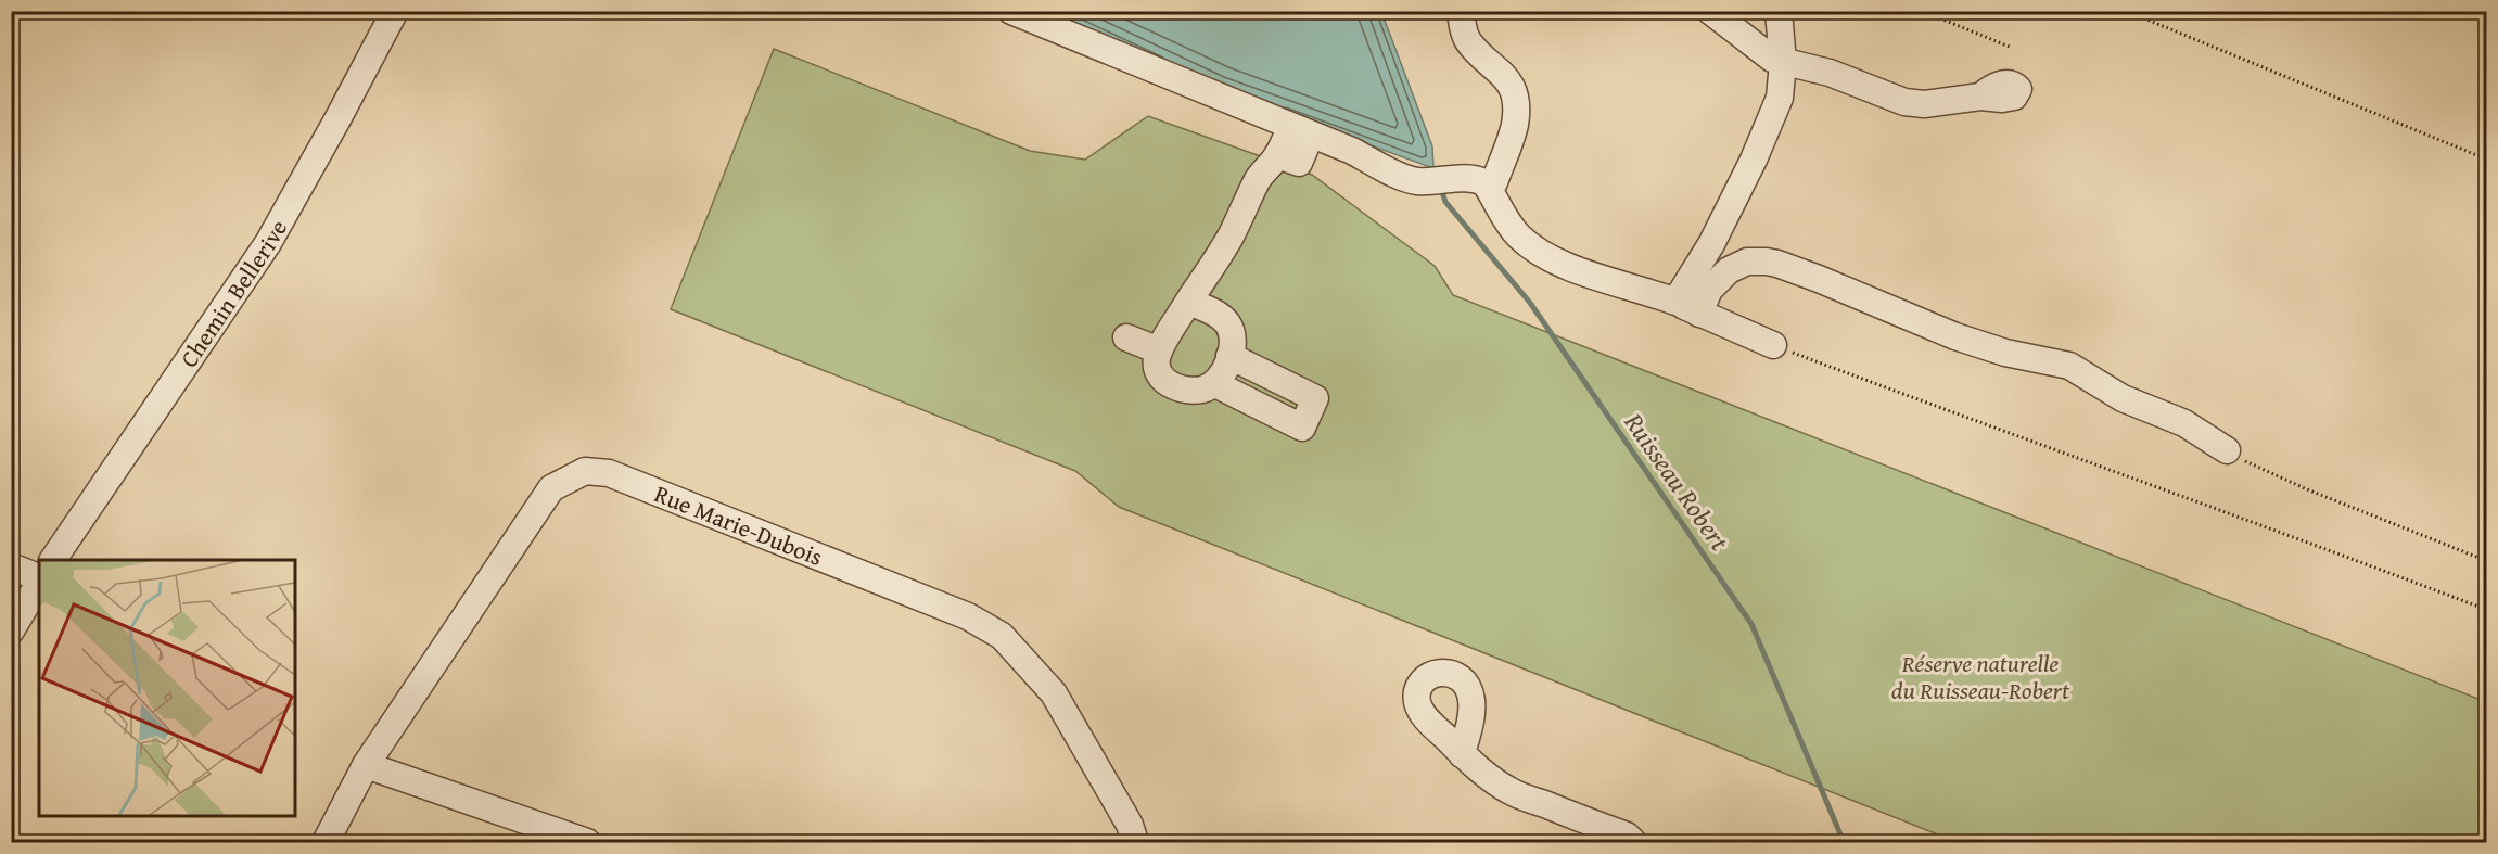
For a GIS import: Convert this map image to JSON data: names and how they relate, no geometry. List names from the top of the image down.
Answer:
{
  "streets": {
    "street": ["Chemin Bellerive", "Rue Marie-Dubois"]
  },
  "water": ["Ruisseau Robert"],
  "parks": ["Réserve naturelle du Ruisseau-Robert"]
}
